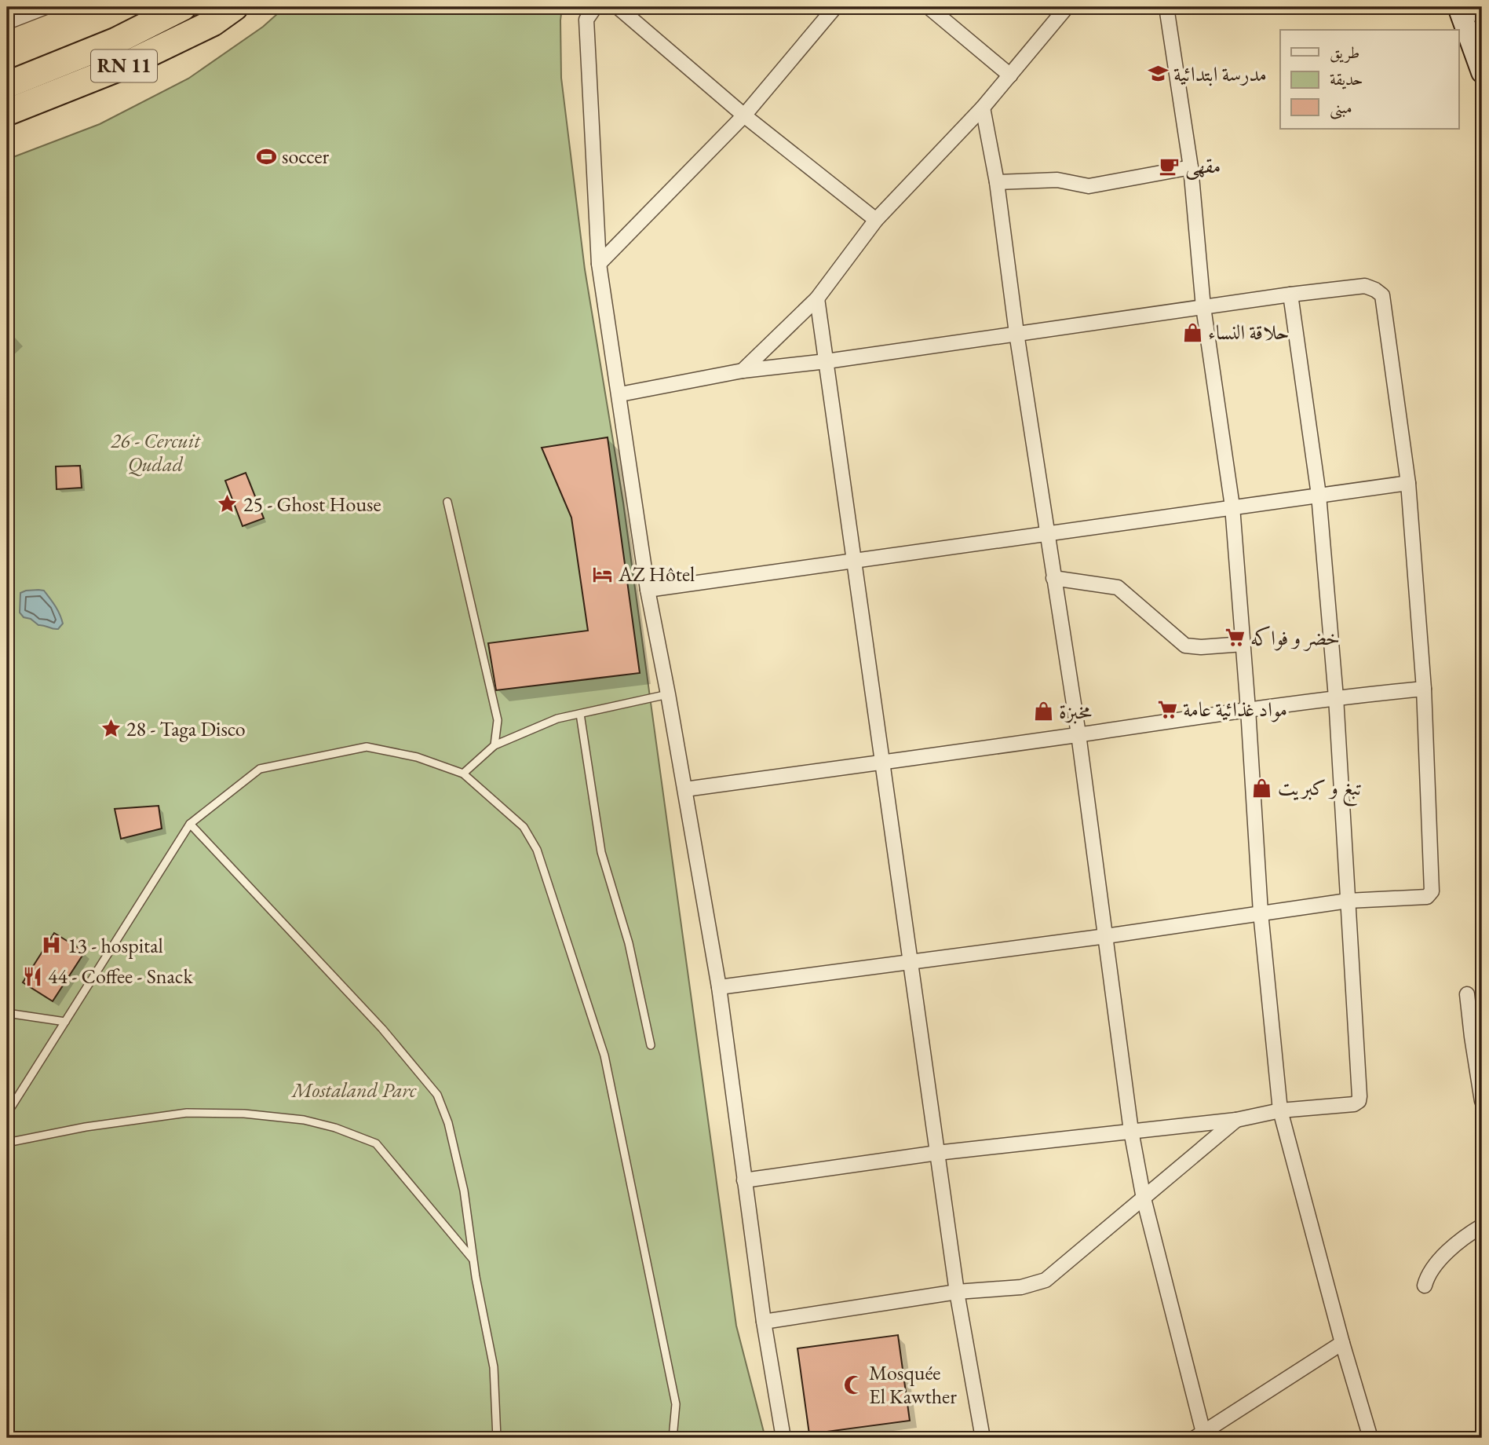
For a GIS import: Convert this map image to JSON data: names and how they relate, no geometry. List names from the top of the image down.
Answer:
{
  "streets": {
    "highway": ["RN 11"]
  },
  "parks": ["26 - Cercuit Qudad", "Mostaland Parc"],
  "places": {
    "school or university": ["مدرسة ابتدائية"],
    "sports": ["soccer"],
    "cafe": ["مقهى"],
    "shop": ["حلاقة النساء", "مخبزة", "تبغ و كبريت"],
    "place": ["25 - Ghost House", "28 - Taga Disco"],
    "hotel": ["AZ Hôtel"],
    "supermarket": ["خضر و فواكه", "مواد غذائية عامة"],
    "hospital": ["13 - hospital"],
    "restaurant": ["44 - Coffee - Snack"],
    "mosque": ["Mosquée El Kawther"]
  },
  "legend": ["طريق", "حديقة", "مبنى"]
}
